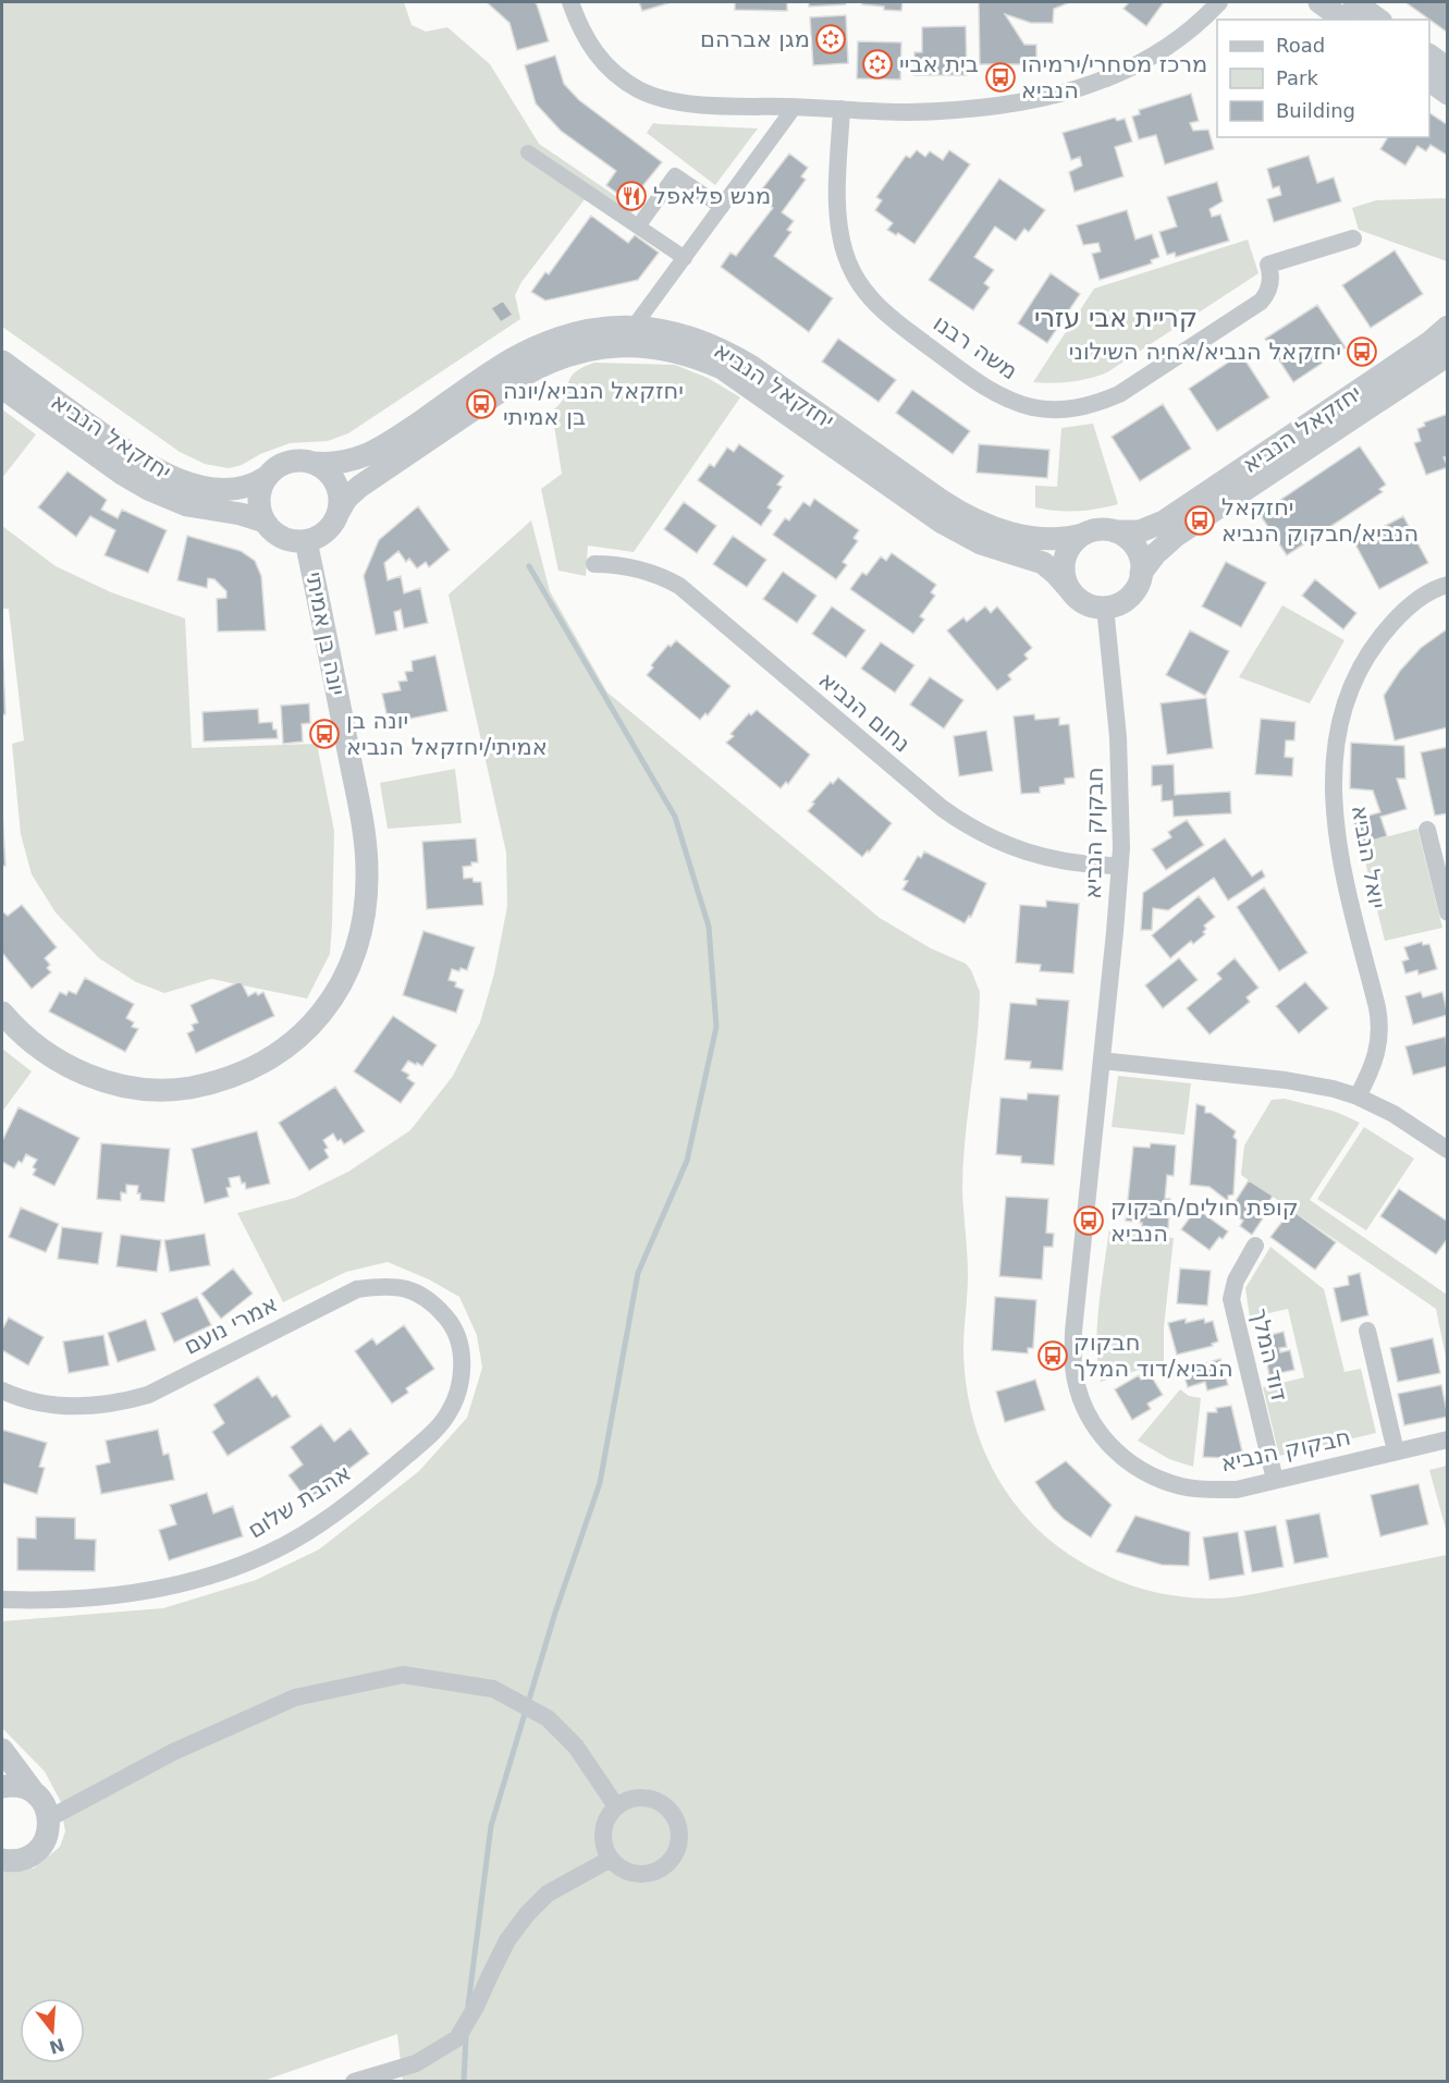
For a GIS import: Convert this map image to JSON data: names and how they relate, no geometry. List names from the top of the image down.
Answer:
{
  "streets": {
    "street": [
      "משה רבנו",
      "יחזקאל הנביא",
      "יונה בן אמיתי",
      "נחום הנביא",
      "חבקוק הנביא",
      "יואל הנביא",
      "אמרי נועם",
      "דוד המלך",
      "אהבת שלום"
    ]
  },
  "crossings": [
    ["יחזקאל הנביא", "יונה בן אמיתי"],
    ["יחזקאל הנביא", "חבקוק הנביא"],
    ["נחום הנביא", "חבקוק הנביא"],
    ["חבקוק הנביא", "דוד המלך"],
    ["אמרי נועם", "אהבת שלום"]
  ],
  "districts": ["קריית אבי עזרי"],
  "places": {
    "synagogue": ["מגן אברהם", "בית אביי"],
    "bus stop": [
      "מרכז מסחרי/ירמיהו הנביא",
      "יחזקאל הנביא/אחיה השילוני",
      "יחזקאל הנביא/יונה בן אמיתי",
      "יחזקאל הנביא/חבקוק הנביא",
      "יונה בן אמיתי/יחזקאל הנביא",
      "קופת חולים/חבקוק הנביא",
      "חבקוק הנביא/דוד המלך"
    ],
    "restaurant": ["מנש פלאפל"]
  },
  "legend": ["Road", "Park", "Building"],
  "north": "bottom"
}
